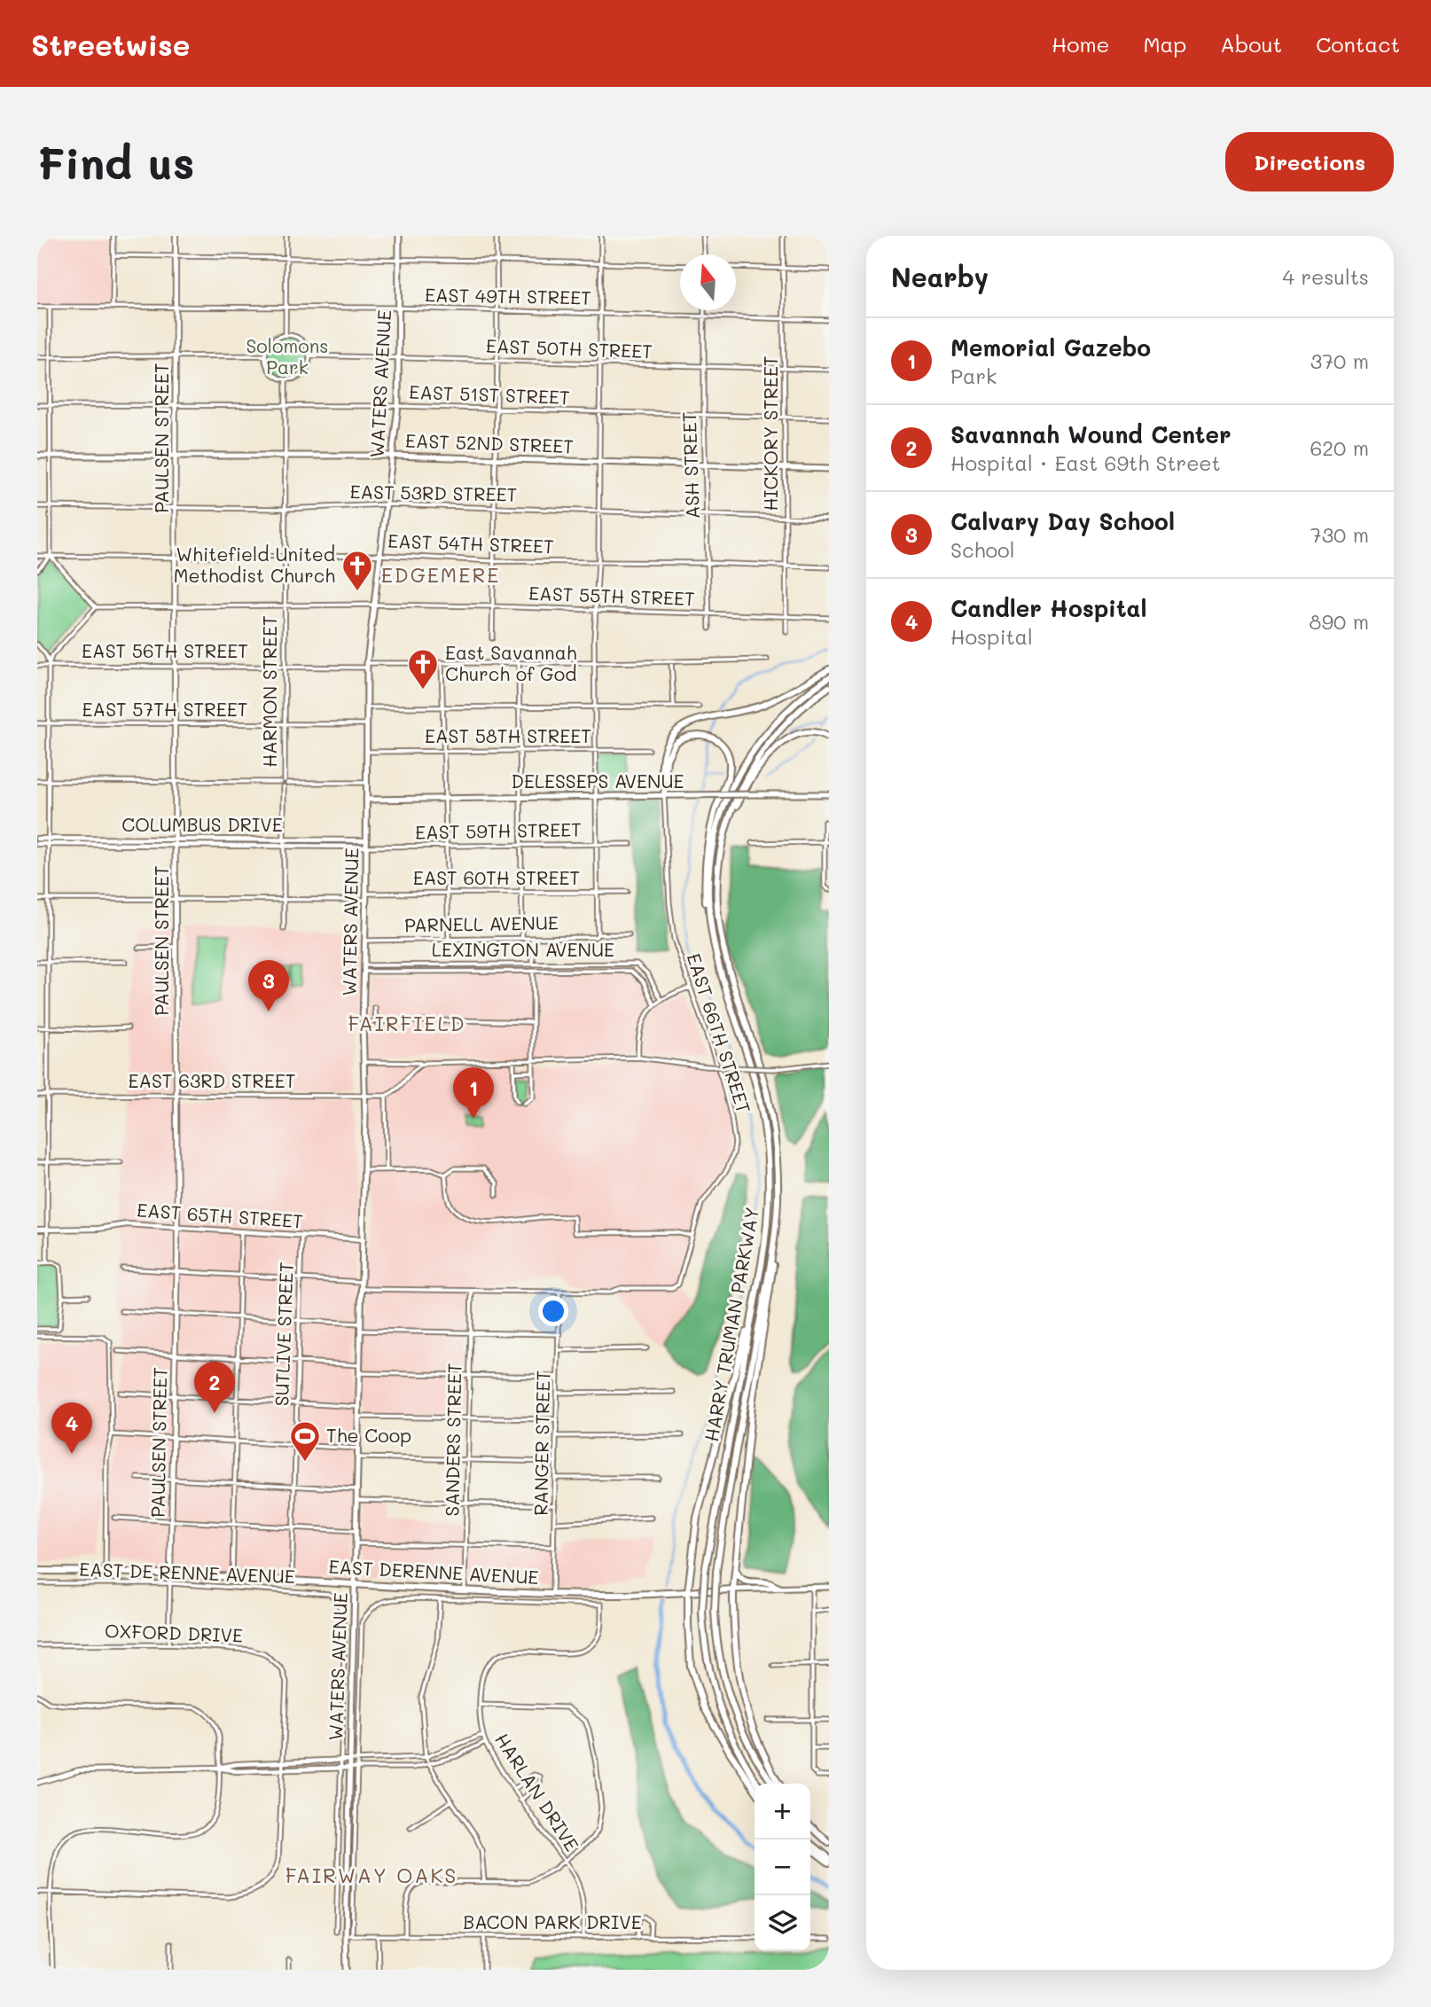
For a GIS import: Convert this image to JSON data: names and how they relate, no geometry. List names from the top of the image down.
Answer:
{
  "streets": {
    "highway": ["HARRY TRUMAN PARKWAY", "EAST DERENNE AVENUE"],
    "main road": ["WATERS AVENUE", "EAST 52ND STREET", "DELESSEPS AVENUE"],
    "street": [
      "EAST 49TH STREET",
      "EAST 50TH STREET",
      "EAST 51ST STREET",
      "HICKORY STREET",
      "PAULSEN STREET",
      "ASH STREET",
      "EAST 53RD STREET",
      "EAST 54TH STREET",
      "EAST 55TH STREET",
      "EAST 56TH STREET",
      "HARMON STREET",
      "EAST 57TH STREET",
      "EAST 58TH STREET",
      "COLUMBUS DRIVE",
      "EAST 59TH STREET",
      "EAST 60TH STREET",
      "PARNELL AVENUE",
      "LEXINGTON AVENUE",
      "EAST 66TH STREET",
      "EAST 63RD STREET",
      "EAST 65TH STREET",
      "SUTLIVE STREET",
      "SANDERS STREET",
      "RANGER STREET",
      "EAST DE RENNE AVENUE",
      "OXFORD DRIVE",
      "HARLAN DRIVE",
      "BACON PARK DRIVE"
    ]
  },
  "crossings": [
    ["EAST 49TH STREET", "WATERS AVENUE"],
    ["EAST 49TH STREET", "HICKORY STREET"],
    ["EAST 49TH STREET", "PAULSEN STREET"],
    ["EAST 49TH STREET", "ASH STREET"],
    ["EAST 50TH STREET", "WATERS AVENUE"],
    ["EAST 50TH STREET", "HICKORY STREET"],
    ["EAST 50TH STREET", "ASH STREET"],
    ["EAST 50TH STREET", "HARMON STREET"],
    ["WATERS AVENUE", "EAST 51ST STREET"],
    ["WATERS AVENUE", "EAST 52ND STREET"],
    ["WATERS AVENUE", "EAST 53RD STREET"],
    ["WATERS AVENUE", "EAST 54TH STREET"],
    ["WATERS AVENUE", "EAST 55TH STREET"],
    ["WATERS AVENUE", "EAST 56TH STREET"],
    ["WATERS AVENUE", "EAST 57TH STREET"],
    ["WATERS AVENUE", "EAST 58TH STREET"],
    ["WATERS AVENUE", "DELESSEPS AVENUE"],
    ["WATERS AVENUE", "COLUMBUS DRIVE"],
    ["WATERS AVENUE", "EAST 59TH STREET"],
    ["WATERS AVENUE", "EAST 60TH STREET"],
    ["WATERS AVENUE", "PARNELL AVENUE"],
    ["WATERS AVENUE", "LEXINGTON AVENUE"],
    ["WATERS AVENUE", "EAST 66TH STREET"],
    ["WATERS AVENUE", "EAST 63RD STREET"],
    ["WATERS AVENUE", "EAST 65TH STREET"],
    ["WATERS AVENUE", "EAST DERENNE AVENUE"],
    ["WATERS AVENUE", "BACON PARK DRIVE"],
    ["EAST 51ST STREET", "HICKORY STREET"],
    ["EAST 51ST STREET", "PAULSEN STREET"],
    ["EAST 51ST STREET", "ASH STREET"],
    ["EAST 51ST STREET", "HARMON STREET"],
    ["HICKORY STREET", "EAST 52ND STREET"],
    ["HICKORY STREET", "EAST 53RD STREET"],
    ["HICKORY STREET", "EAST 54TH STREET"],
    ["HICKORY STREET", "EAST 55TH STREET"],
    ["PAULSEN STREET", "EAST 52ND STREET"],
    ["PAULSEN STREET", "EAST 53RD STREET"],
    ["PAULSEN STREET", "EAST 54TH STREET"],
    ["PAULSEN STREET", "EAST 55TH STREET"],
    ["PAULSEN STREET", "EAST 56TH STREET"],
    ["PAULSEN STREET", "EAST 57TH STREET"],
    ["PAULSEN STREET", "COLUMBUS DRIVE"],
    ["PAULSEN STREET", "EAST 60TH STREET"],
    ["PAULSEN STREET", "EAST 63RD STREET"],
    ["PAULSEN STREET", "EAST 65TH STREET"],
    ["PAULSEN STREET", "EAST DERENNE AVENUE"],
    ["PAULSEN STREET", "EAST DE RENNE AVENUE"],
    ["PAULSEN STREET", "OXFORD DRIVE"],
    ["EAST 52ND STREET", "ASH STREET"],
    ["EAST 52ND STREET", "HARMON STREET"],
    ["ASH STREET", "EAST 53RD STREET"],
    ["ASH STREET", "EAST 54TH STREET"],
    ["ASH STREET", "EAST 55TH STREET"],
    ["EAST 53RD STREET", "HARMON STREET"],
    ["EAST 54TH STREET", "HARMON STREET"],
    ["EAST 55TH STREET", "HARMON STREET"],
    ["EAST 56TH STREET", "HARMON STREET"],
    ["HARMON STREET", "EAST 57TH STREET"],
    ["HARMON STREET", "COLUMBUS DRIVE"],
    ["HARMON STREET", "EAST 60TH STREET"],
    ["DELESSEPS AVENUE", "EAST 66TH STREET"],
    ["COLUMBUS DRIVE", "EAST 59TH STREET"],
    ["EAST 66TH STREET", "SANDERS STREET"],
    ["EAST 66TH STREET", "RANGER STREET"],
    ["EAST 65TH STREET", "SUTLIVE STREET"],
    ["SUTLIVE STREET", "EAST DERENNE AVENUE"],
    ["SANDERS STREET", "EAST DERENNE AVENUE"],
    ["RANGER STREET", "EAST DERENNE AVENUE"],
    ["HARLAN DRIVE", "BACON PARK DRIVE"]
  ],
  "districts": ["EDGEMERE", "FAIRFIELD", "FAIRWAY OAKS"],
  "parks": ["Solomons Park"],
  "places": {
    "church": ["Whitefield United Methodist Church", "East Savannah Church of God"],
    "sports": ["The Coop"]
  },
  "north": "top",
  "page": {
    "header": "Streetwise",
    "nav": [
      "Home",
      "Map",
      "About",
      "Contact"
    ],
    "buttons": "Directions",
    "title": "Find us",
    "heading": ["Nearby", "4 results"],
    "list": [
      {
        "mark": "1",
        "name": "Memorial Gazebo",
        "note": "Park",
        "value": "370 m"
      },
      {
        "mark": "2",
        "name": "Savannah Wound Center",
        "note": "Hospital · East 69th Street",
        "value": "620 m"
      },
      {
        "mark": "3",
        "name": "Calvary Day School",
        "note": "School",
        "value": "730 m"
      },
      {
        "mark": "4",
        "name": "Candler Hospital",
        "note": "Hospital",
        "value": "890 m"
      }
    ],
    "pins": [
      "3",
      "1",
      "2",
      "4"
    ],
    "map_buttons": ["+", "−"]
  }
}
